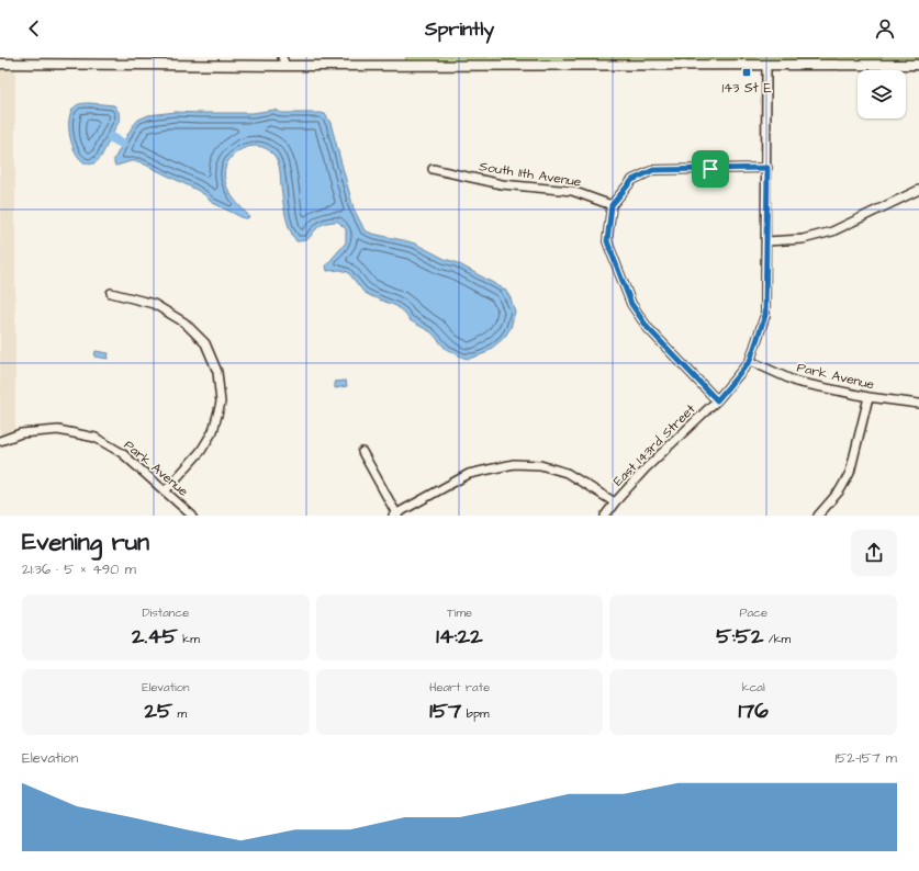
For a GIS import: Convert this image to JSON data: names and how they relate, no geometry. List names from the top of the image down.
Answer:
{
  "streets": {
    "street": ["South 11th Avenue", "Park Avenue", "East 143rd Street"]
  },
  "crossings": [
    ["Park Avenue", "East 143rd Street"]
  ],
  "places": {
    "transit": ["143 St E"]
  },
  "page": {
    "header": "Sprintly",
    "heading": ["Evening run", "21:36 · 5 × 490 m"],
    "stats": [
      ["Distance", "2.45 km"],
      ["Time", "14:22"],
      ["Pace", "5:52 /km"],
      ["Elevation", "25 m"],
      ["Heart rate", "157 bpm"],
      ["kcal", "176"]
    ],
    "chart": ["Elevation", "152–157 m"]
  }
}
